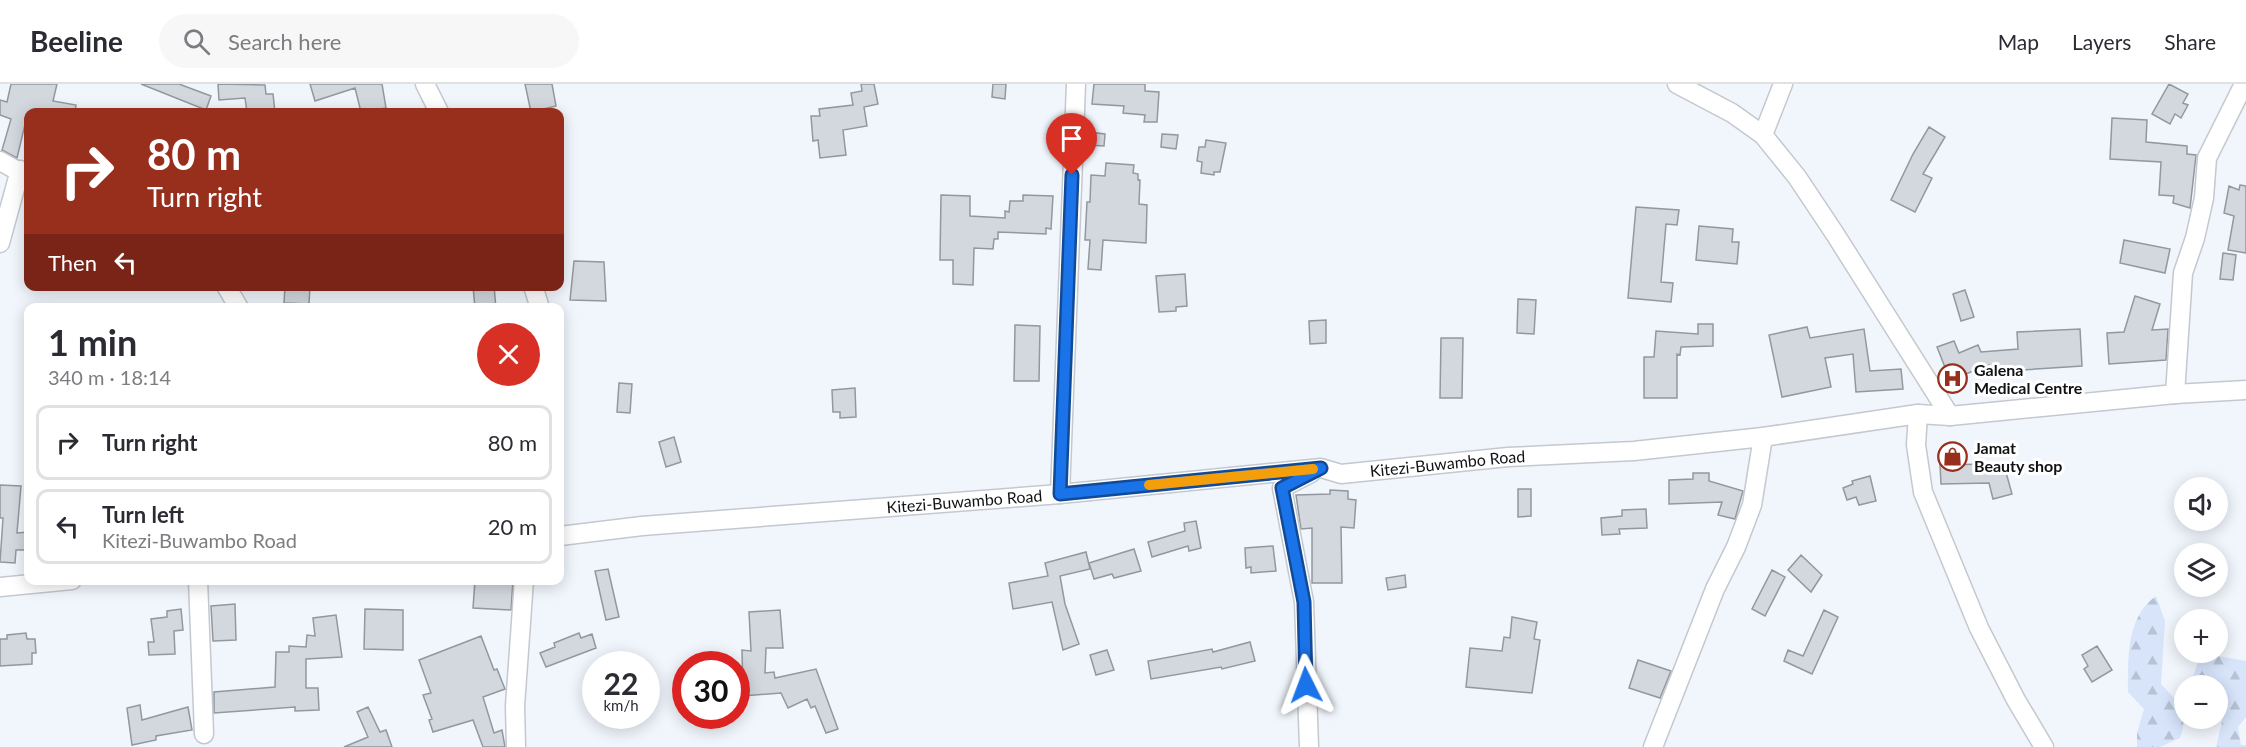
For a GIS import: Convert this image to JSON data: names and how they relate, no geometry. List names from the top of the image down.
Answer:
{
  "streets": {
    "street": ["Kitezi-Buwambo Road"]
  },
  "places": {
    "hospital": ["Galena Medical Centre"],
    "shop": ["Jamat Beauty shop"]
  },
  "page": {
    "header": "Beeline",
    "search": "Search here",
    "nav": ["Map", "Layers", "Share"],
    "turn": ["80 m", "Turn right"],
    "then": "Then",
    "heading": ["1 min", "340 m · 18:14"],
    "list": [
      {
        "name": "Turn right",
        "value": "80 m"
      },
      {
        "name": "Turn left",
        "note": "Kitezi-Buwambo Road",
        "value": "20 m"
      }
    ],
    "map_buttons": ["+", "−"],
    "speed": "22 km/h",
    "limit": "30"
  }
}
